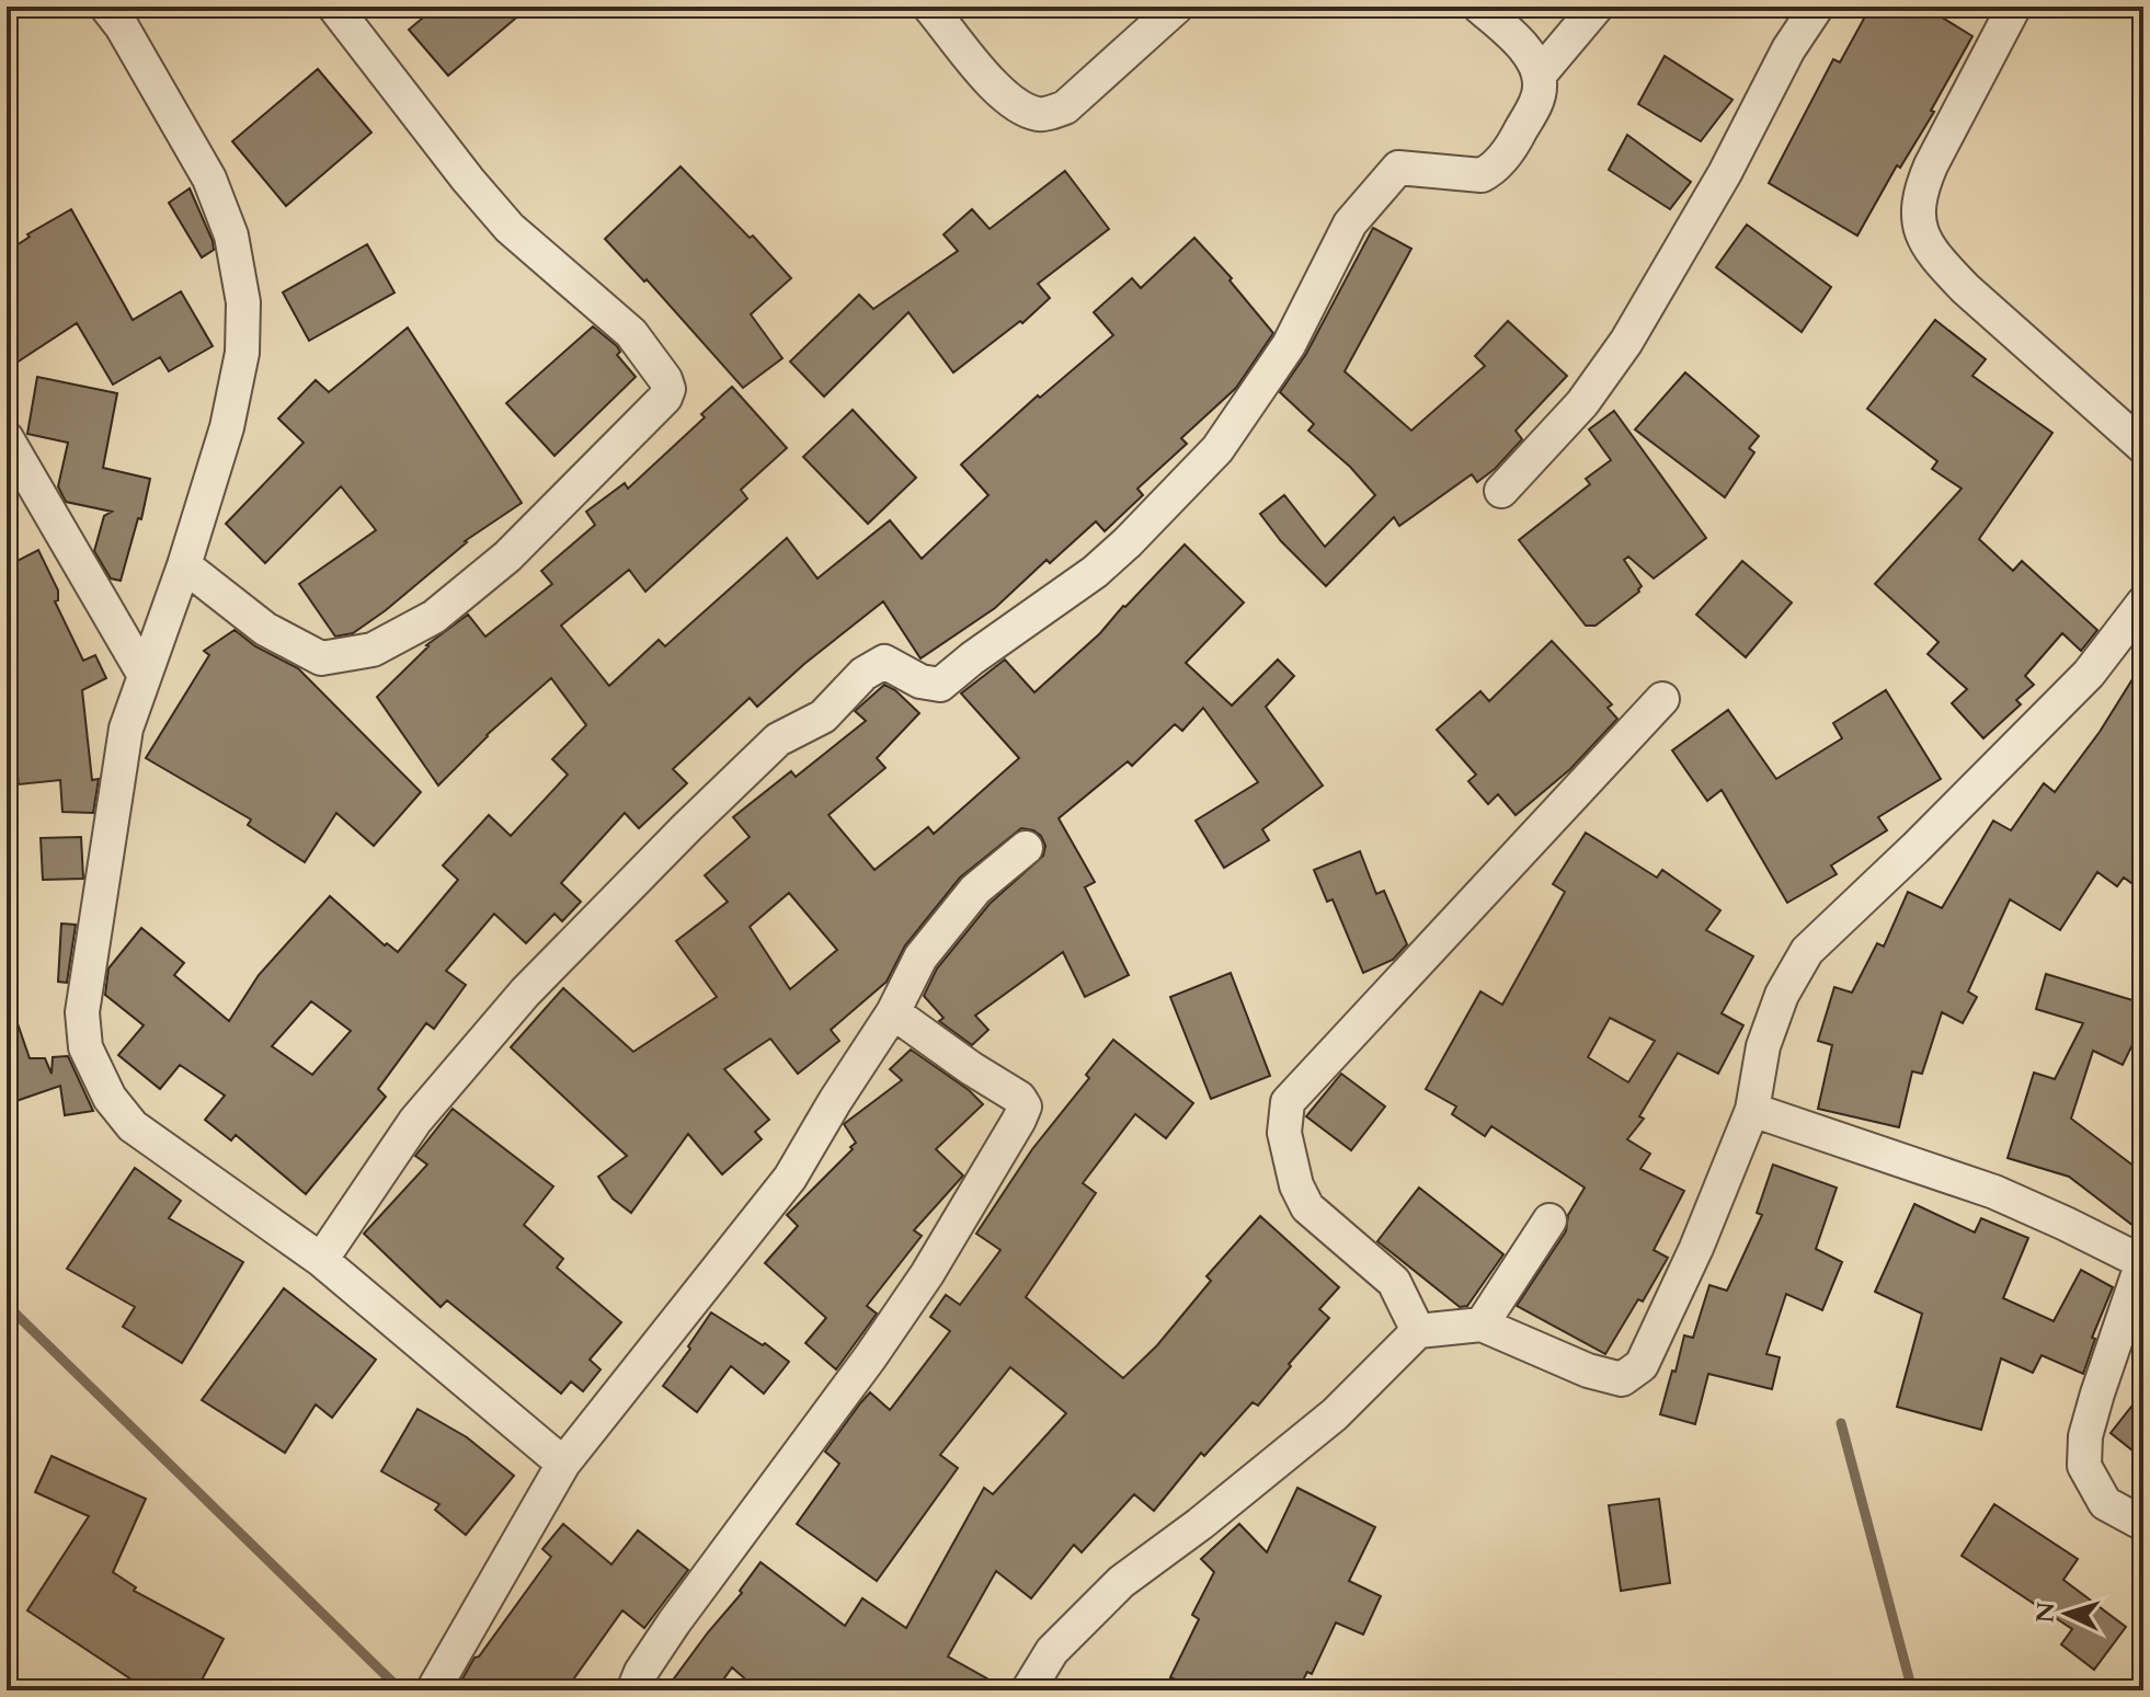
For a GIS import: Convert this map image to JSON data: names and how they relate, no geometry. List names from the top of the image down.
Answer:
{
  "north": "left"
}
